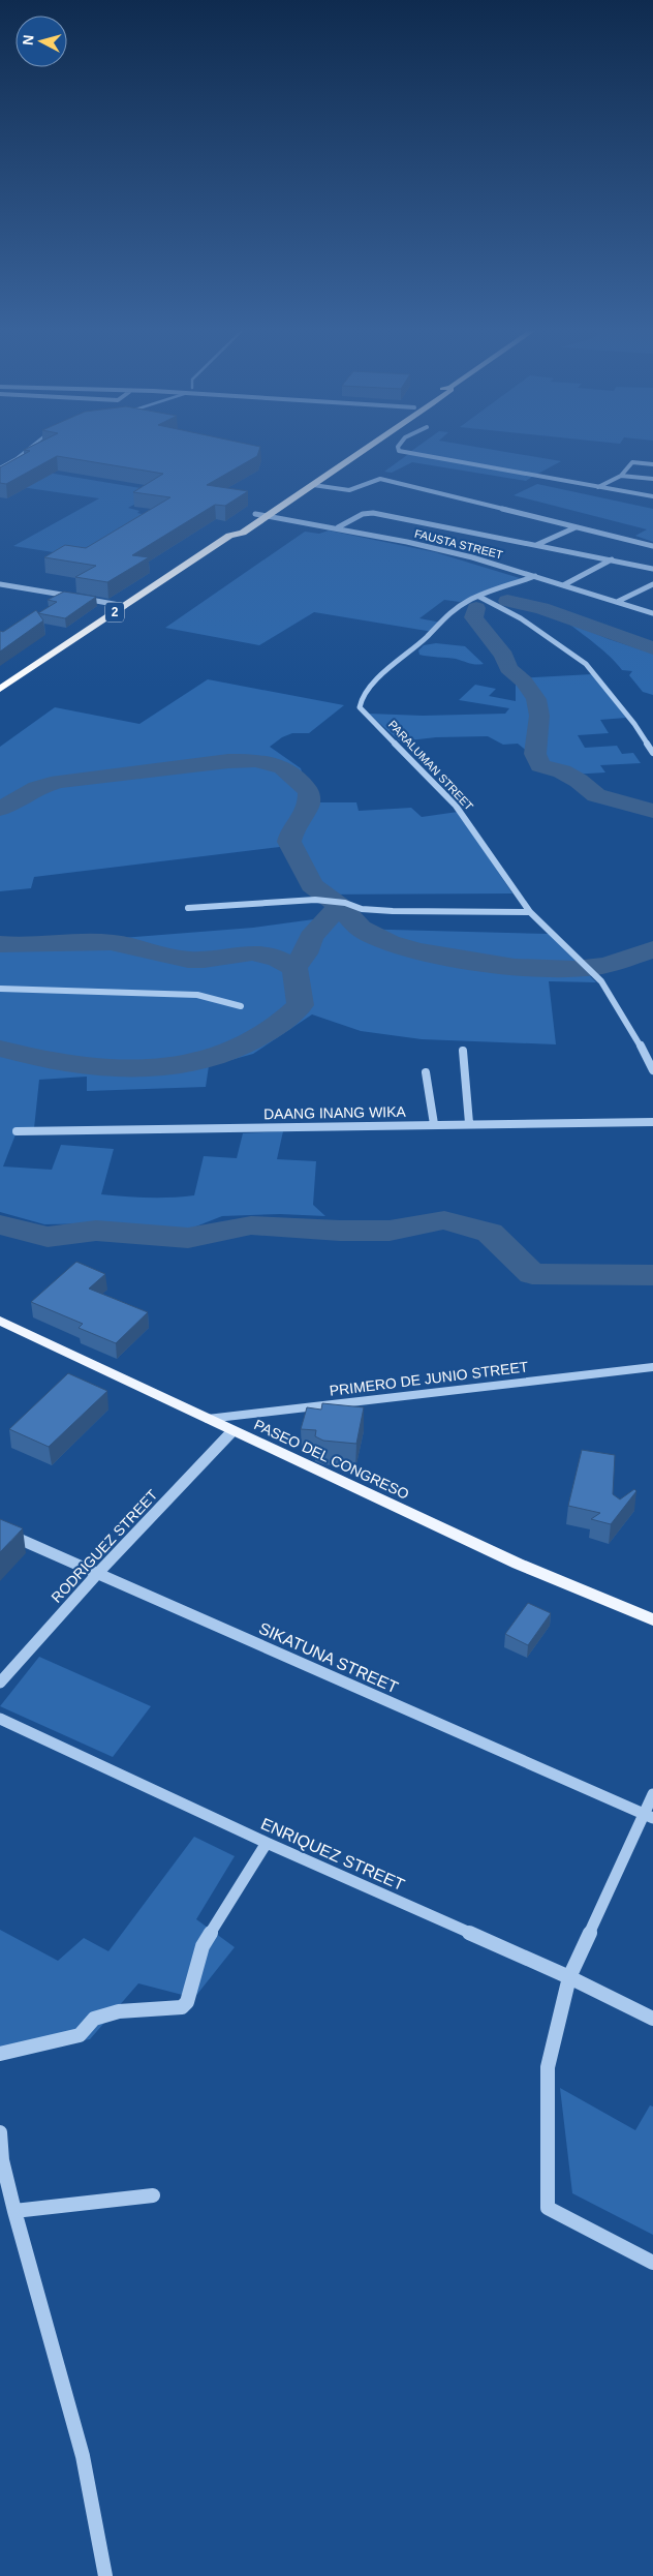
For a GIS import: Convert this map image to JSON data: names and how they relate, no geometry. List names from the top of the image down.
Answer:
{
  "streets": {
    "highway": ["2"],
    "main road": ["PASEO DEL CONGRESO"],
    "street": [
      "FAUSTA STREET",
      "PARALUMAN STREET",
      "DAANG INANG WIKA",
      "PRIMERO DE JUNIO STREET",
      "RODRIGUEZ STREET",
      "SIKATUNA STREET",
      "ENRIQUEZ STREET"
    ]
  },
  "crossings": [
    ["FAUSTA STREET", "2"],
    ["FAUSTA STREET", "PARALUMAN STREET"],
    ["PRIMERO DE JUNIO STREET", "PASEO DEL CONGRESO"],
    ["PASEO DEL CONGRESO", "RODRIGUEZ STREET"],
    ["RODRIGUEZ STREET", "SIKATUNA STREET"]
  ],
  "north": "left"
}
